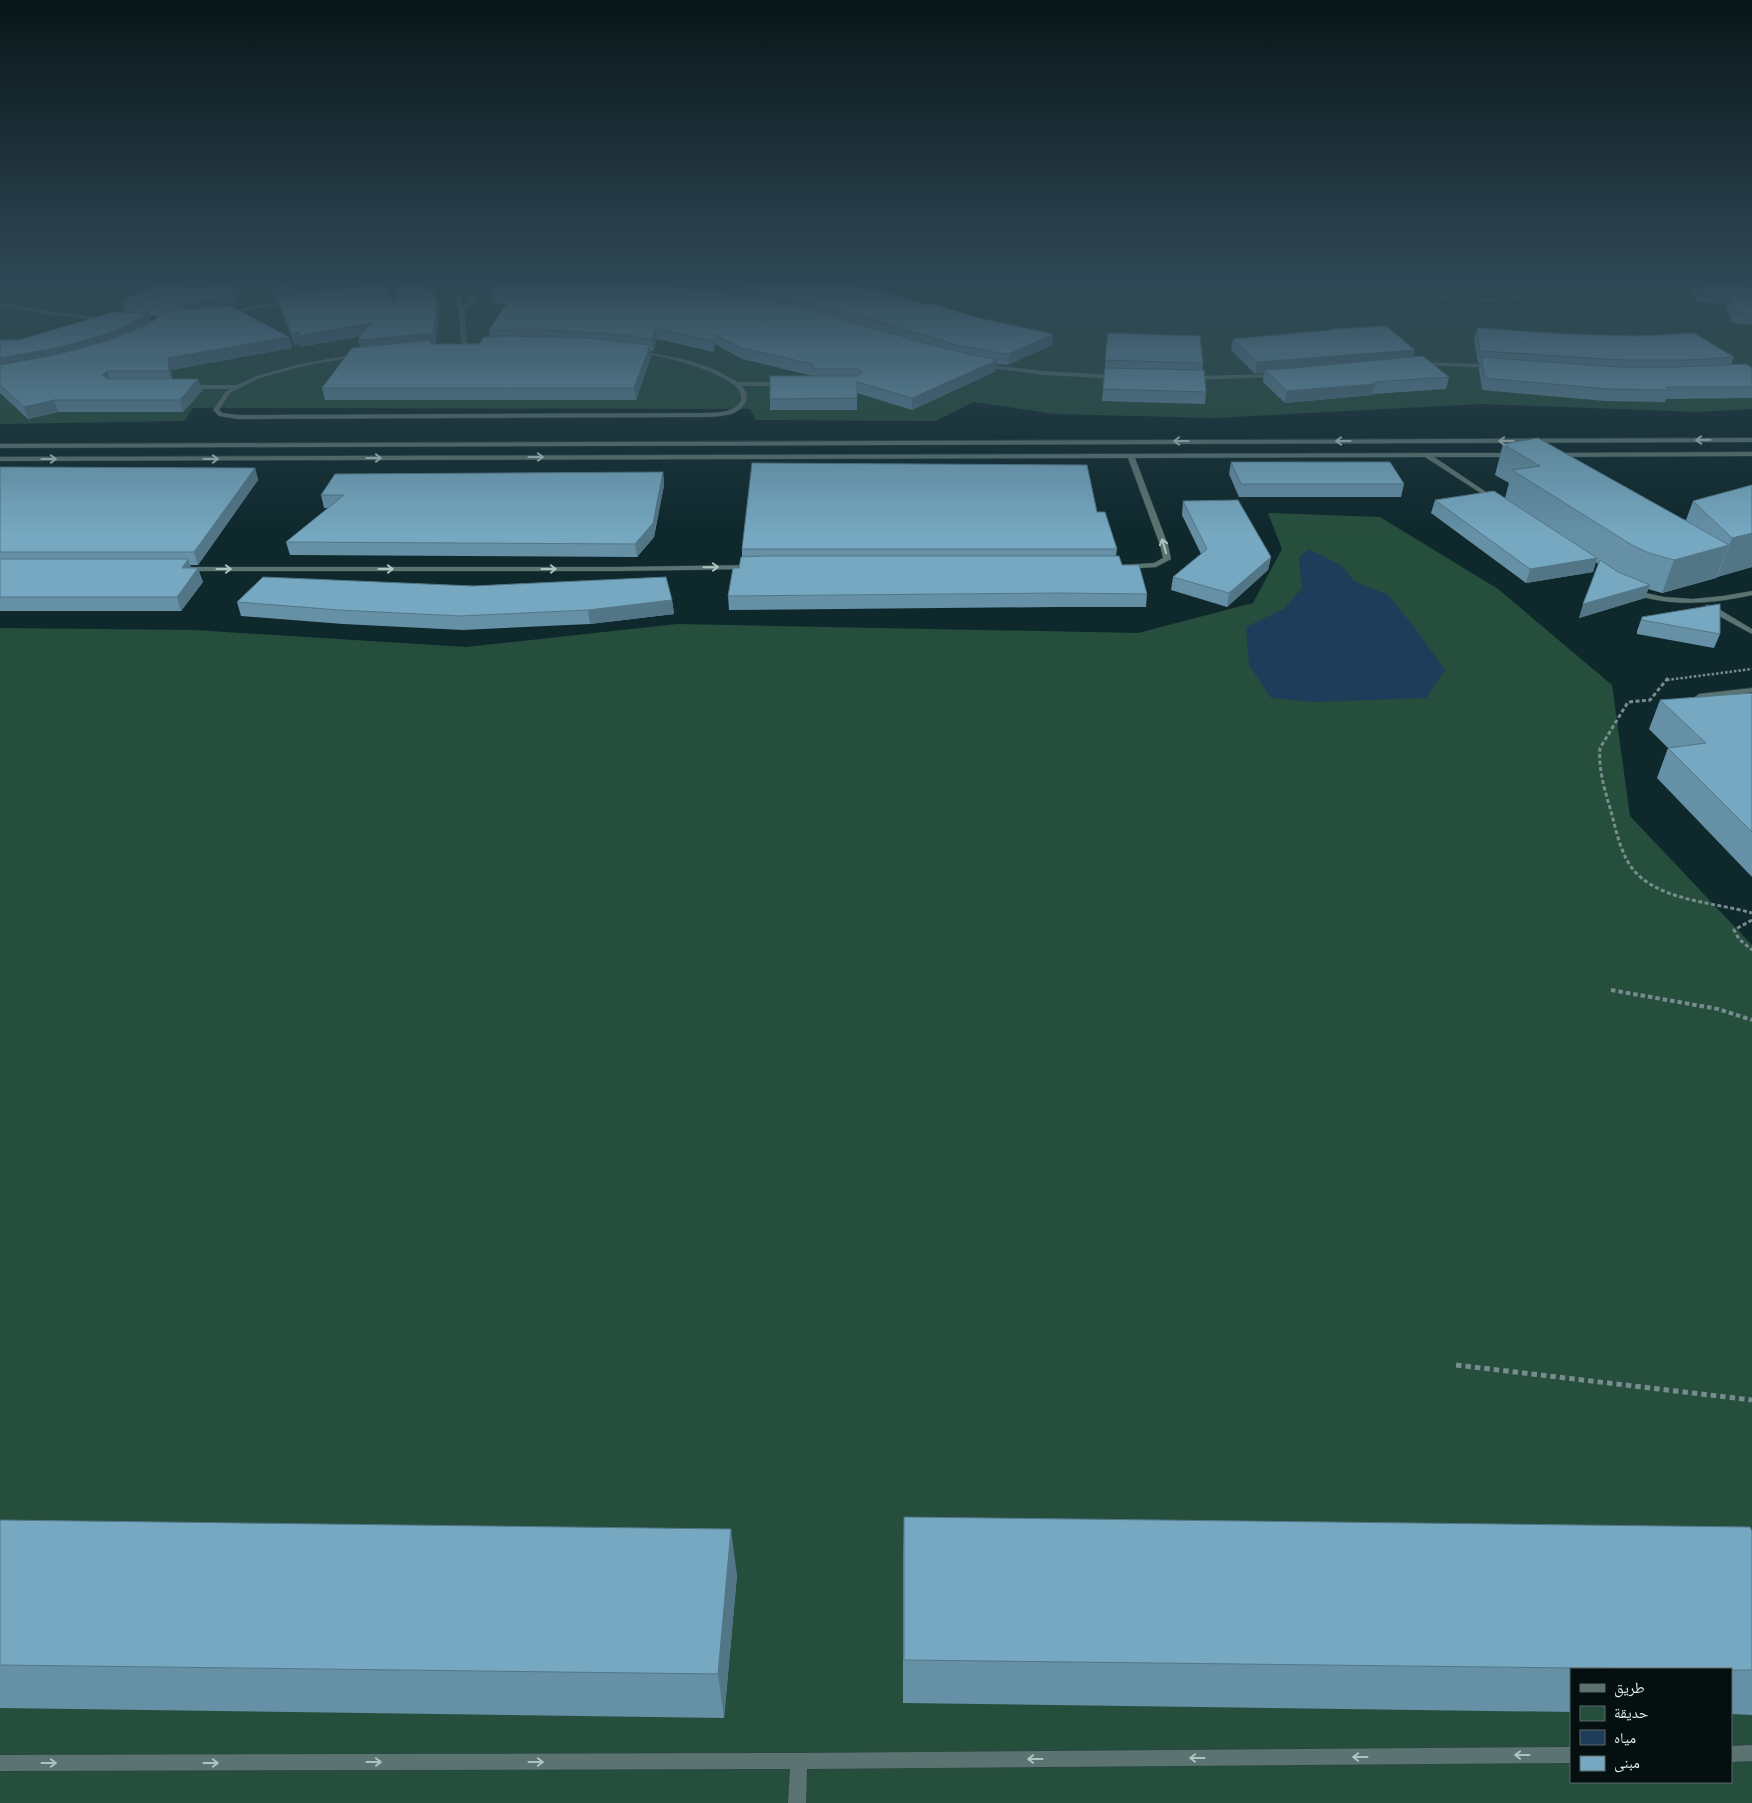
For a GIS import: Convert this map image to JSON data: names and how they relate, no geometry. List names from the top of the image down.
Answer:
{
  "legend": [
    "طريق",
    "حديقة",
    "مياه",
    "مبنى"
  ]
}
